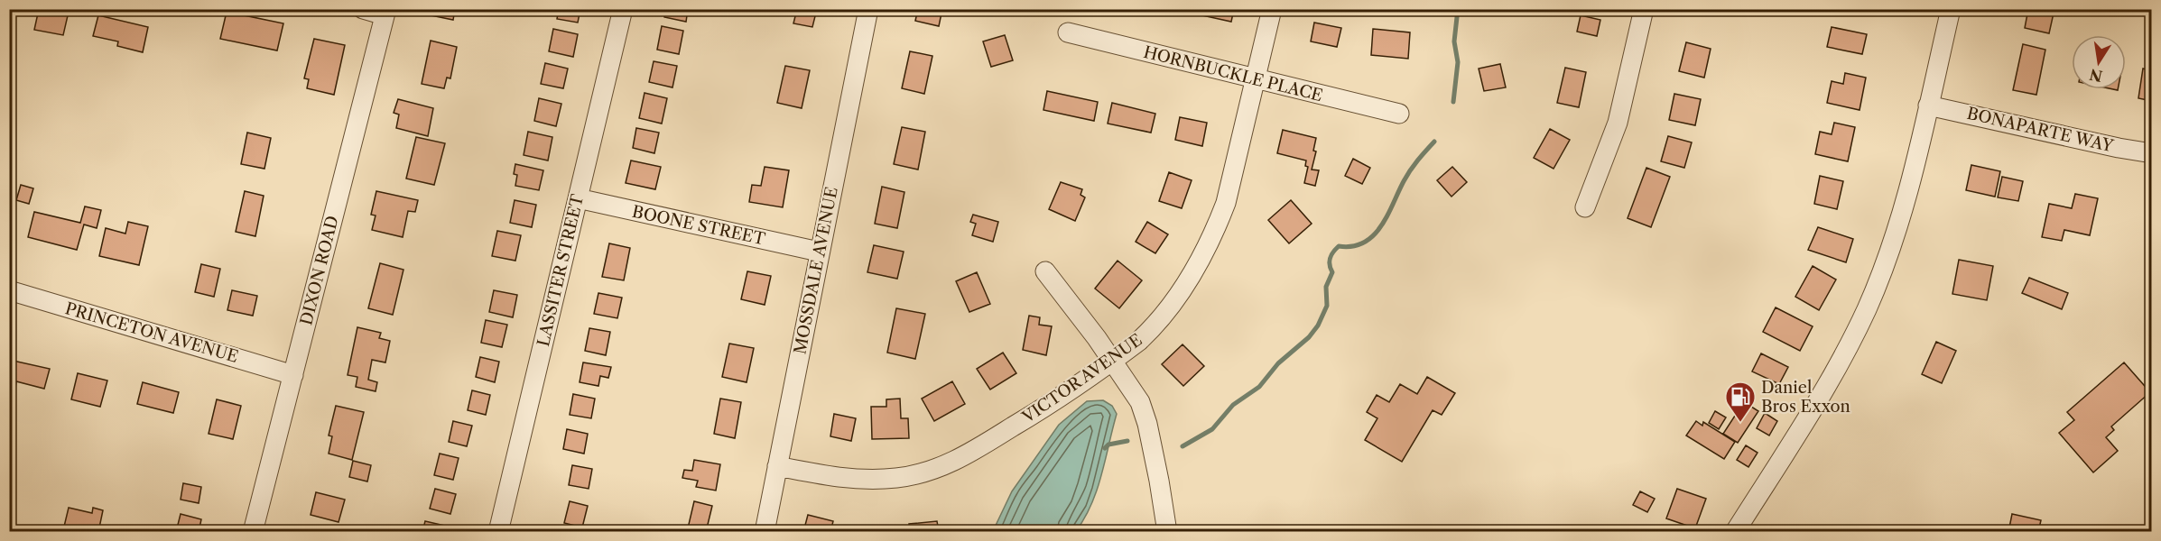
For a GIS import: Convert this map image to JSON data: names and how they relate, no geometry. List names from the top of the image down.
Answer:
{
  "streets": {
    "street": [
      "HORNBUCKLE PLACE",
      "BONAPARTE WAY",
      "BOONE STREET",
      "DIXON ROAD",
      "LASSITER STREET",
      "MOSSDALE AVENUE",
      "PRINCETON AVENUE",
      "VICTOR AVENUE"
    ]
  },
  "crossings": [
    ["HORNBUCKLE PLACE", "VICTOR AVENUE"],
    ["BOONE STREET", "LASSITER STREET"],
    ["BOONE STREET", "MOSSDALE AVENUE"],
    ["DIXON ROAD", "PRINCETON AVENUE"],
    ["MOSSDALE AVENUE", "VICTOR AVENUE"]
  ],
  "places": {
    "fuel station": ["Daniel Bros Exxon"]
  },
  "north": "bottom"
}
